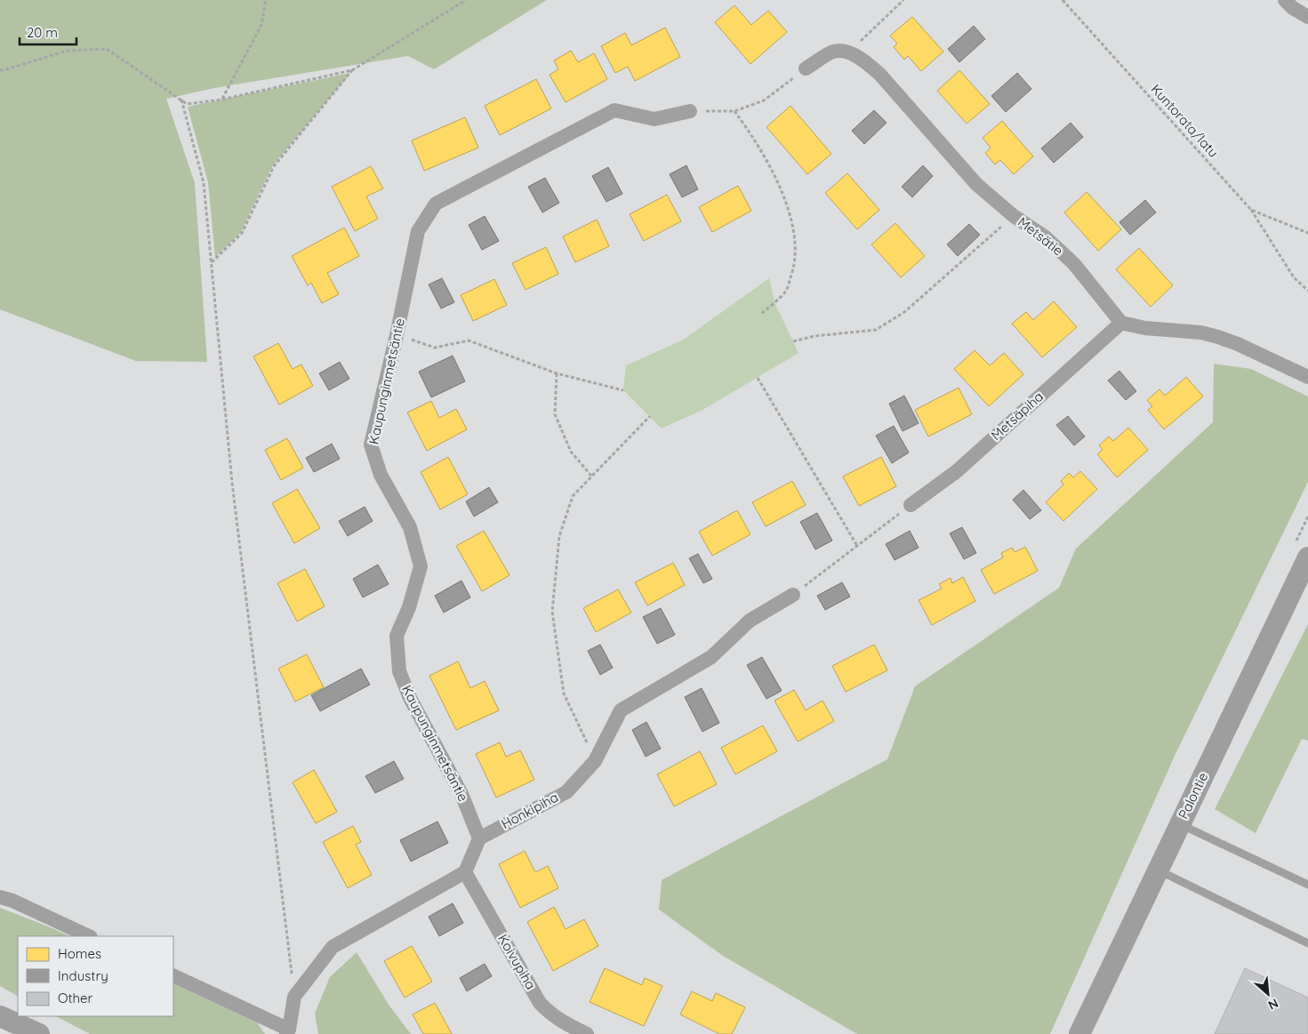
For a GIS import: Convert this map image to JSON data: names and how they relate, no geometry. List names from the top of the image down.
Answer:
{
  "streets": {
    "street": [
      "Metsätie",
      "Kaupunginmetsäntie",
      "Metsäpiha",
      "Palontie",
      "Honkipiha",
      "Koivupiha"
    ],
    "path": ["Kuntorata/latu"]
  },
  "crossings": [
    ["Metsätie", "Metsäpiha"],
    ["Kaupunginmetsäntie", "Honkipiha"]
  ],
  "legend": ["Homes", "Industry", "Other"],
  "scale_bar": "20 m",
  "north": "bottom right"
}
